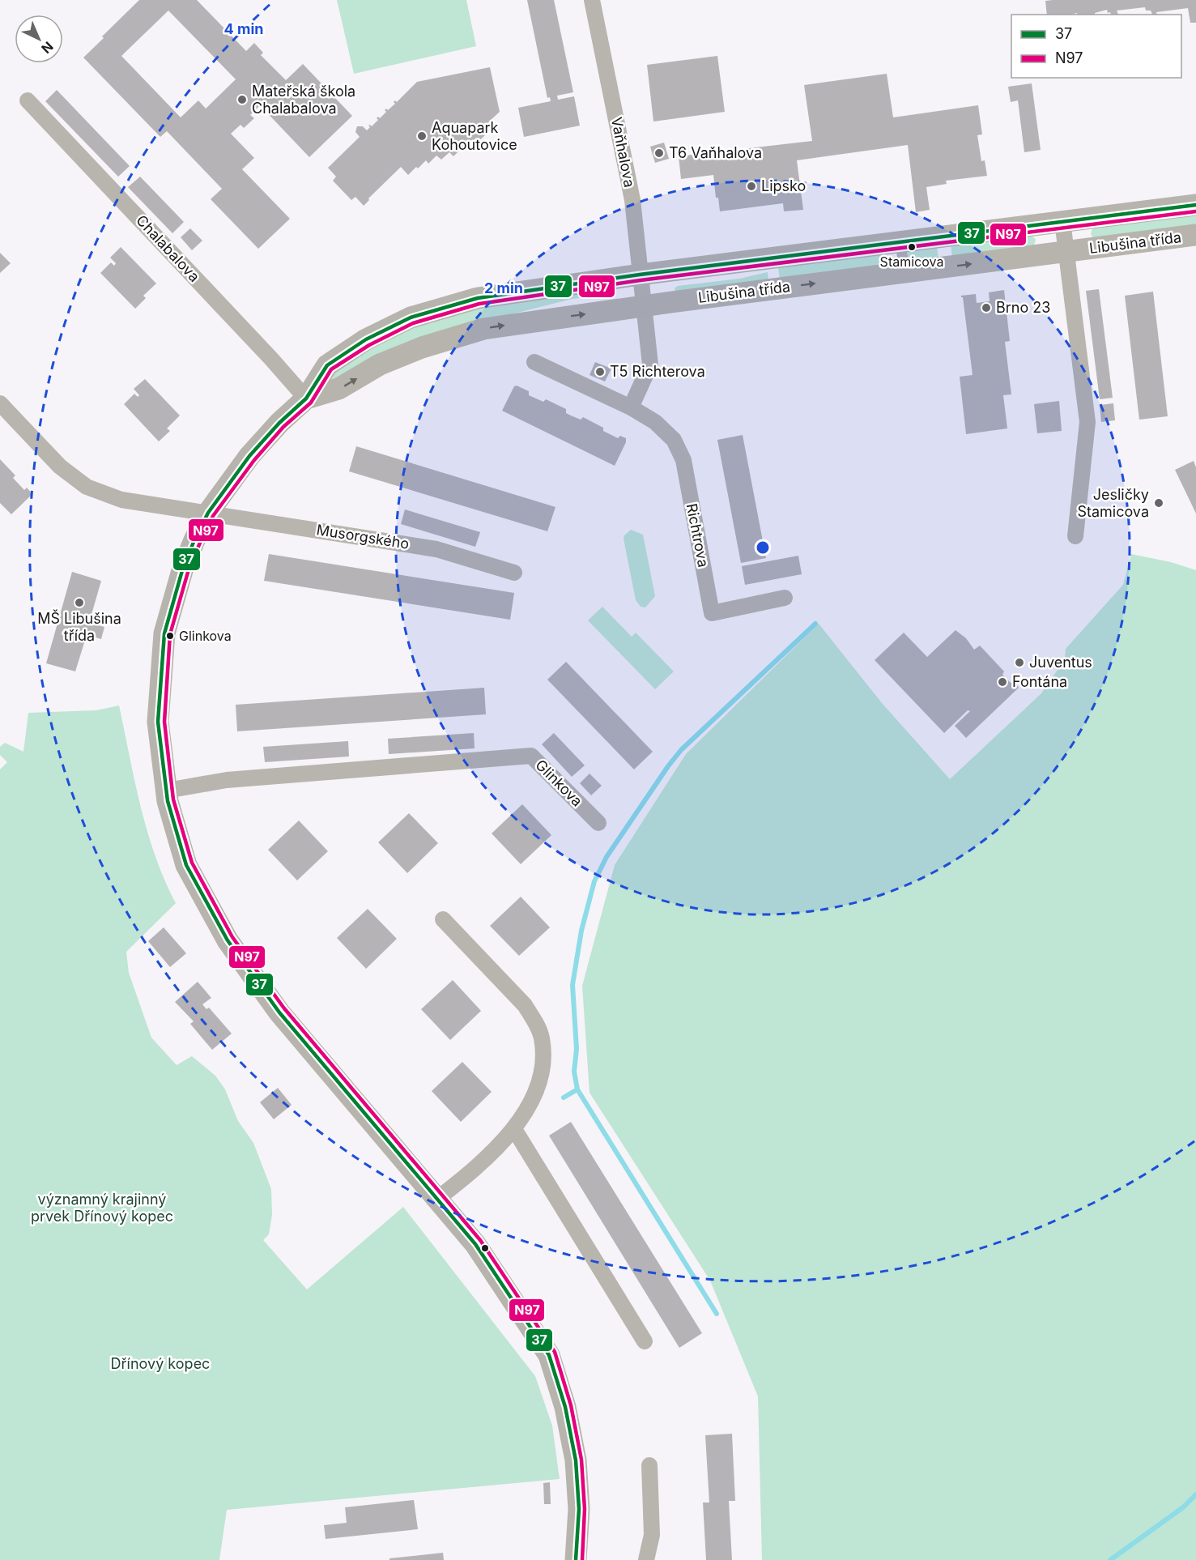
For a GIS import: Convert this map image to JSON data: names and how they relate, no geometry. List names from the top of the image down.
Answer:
{
  "streets": {
    "street": [
      "Vaňhalova",
      "Libušina třída",
      "Chalabalova",
      "Richtrova",
      "Musorgského",
      "Glinkova"
    ]
  },
  "crossings": [
    ["Vaňhalova", "Libušina třída"],
    ["Libušina třída", "Chalabalova"],
    ["Libušina třída", "Musorgského"],
    ["Libušina třída", "Glinkova"]
  ],
  "parks": ["významný krajinný prvek Dřínový kopec", "Dřínový kopec"],
  "places": [
    "Mateřská škola Chalabalova",
    "Aquapark Kohoutovice",
    "T6 Vaňhalova",
    "Lipsko",
    "Stamicova",
    "Brno 23",
    "T5 Richterova",
    "Jesličky Stamicova",
    "MŠ Libušina třída",
    "Glinkova",
    "Juventus",
    "Fontána"
  ],
  "lines": ["transit line 37", "transit line N97"],
  "legend": ["37", "N97"],
  "north": "bottom right",
  "rings": ["4 min", "2 min"]
}
